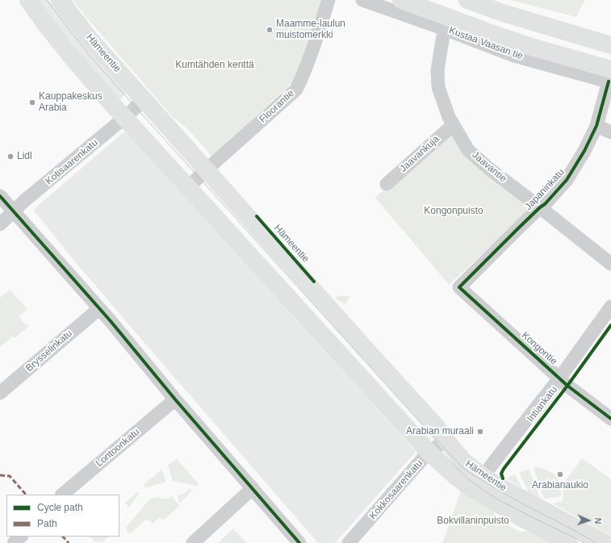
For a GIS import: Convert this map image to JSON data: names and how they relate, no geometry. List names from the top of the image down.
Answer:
{
  "streets": {
    "main road": ["Kustaa Vaasan tie", "Hämeentie"],
    "street": [
      "Floorantie",
      "Jaavankuja",
      "Kotisaarenkatu",
      "Jaavantie",
      "Japaninkatu",
      "Kongontie",
      "Brysselinkatu",
      "Intiankatu",
      "Lontoonkatu",
      "Kokkosaarenkatu"
    ]
  },
  "crossings": [
    ["Kustaa Vaasan tie", "Jaavantie"],
    ["Kustaa Vaasan tie", "Japaninkatu"],
    ["Hämeentie", "Floorantie"],
    ["Hämeentie", "Kotisaarenkatu"],
    ["Hämeentie", "Intiankatu"],
    ["Hämeentie", "Kokkosaarenkatu"],
    ["Jaavankuja", "Jaavantie"],
    ["Jaavantie", "Japaninkatu"],
    ["Japaninkatu", "Kongontie"],
    ["Kongontie", "Intiankatu"]
  ],
  "parks": ["Kumtähden kenttä", "Kongonpuisto", "Bokvillaninpuisto"],
  "places": [
    "Maamme-laulun muistomerkki",
    "Kauppakeskus Arabia",
    "Lidl",
    "Arabian muraali",
    "Arabianaukio"
  ],
  "legend": ["Cycle path", "Path"],
  "north": "right"
}
